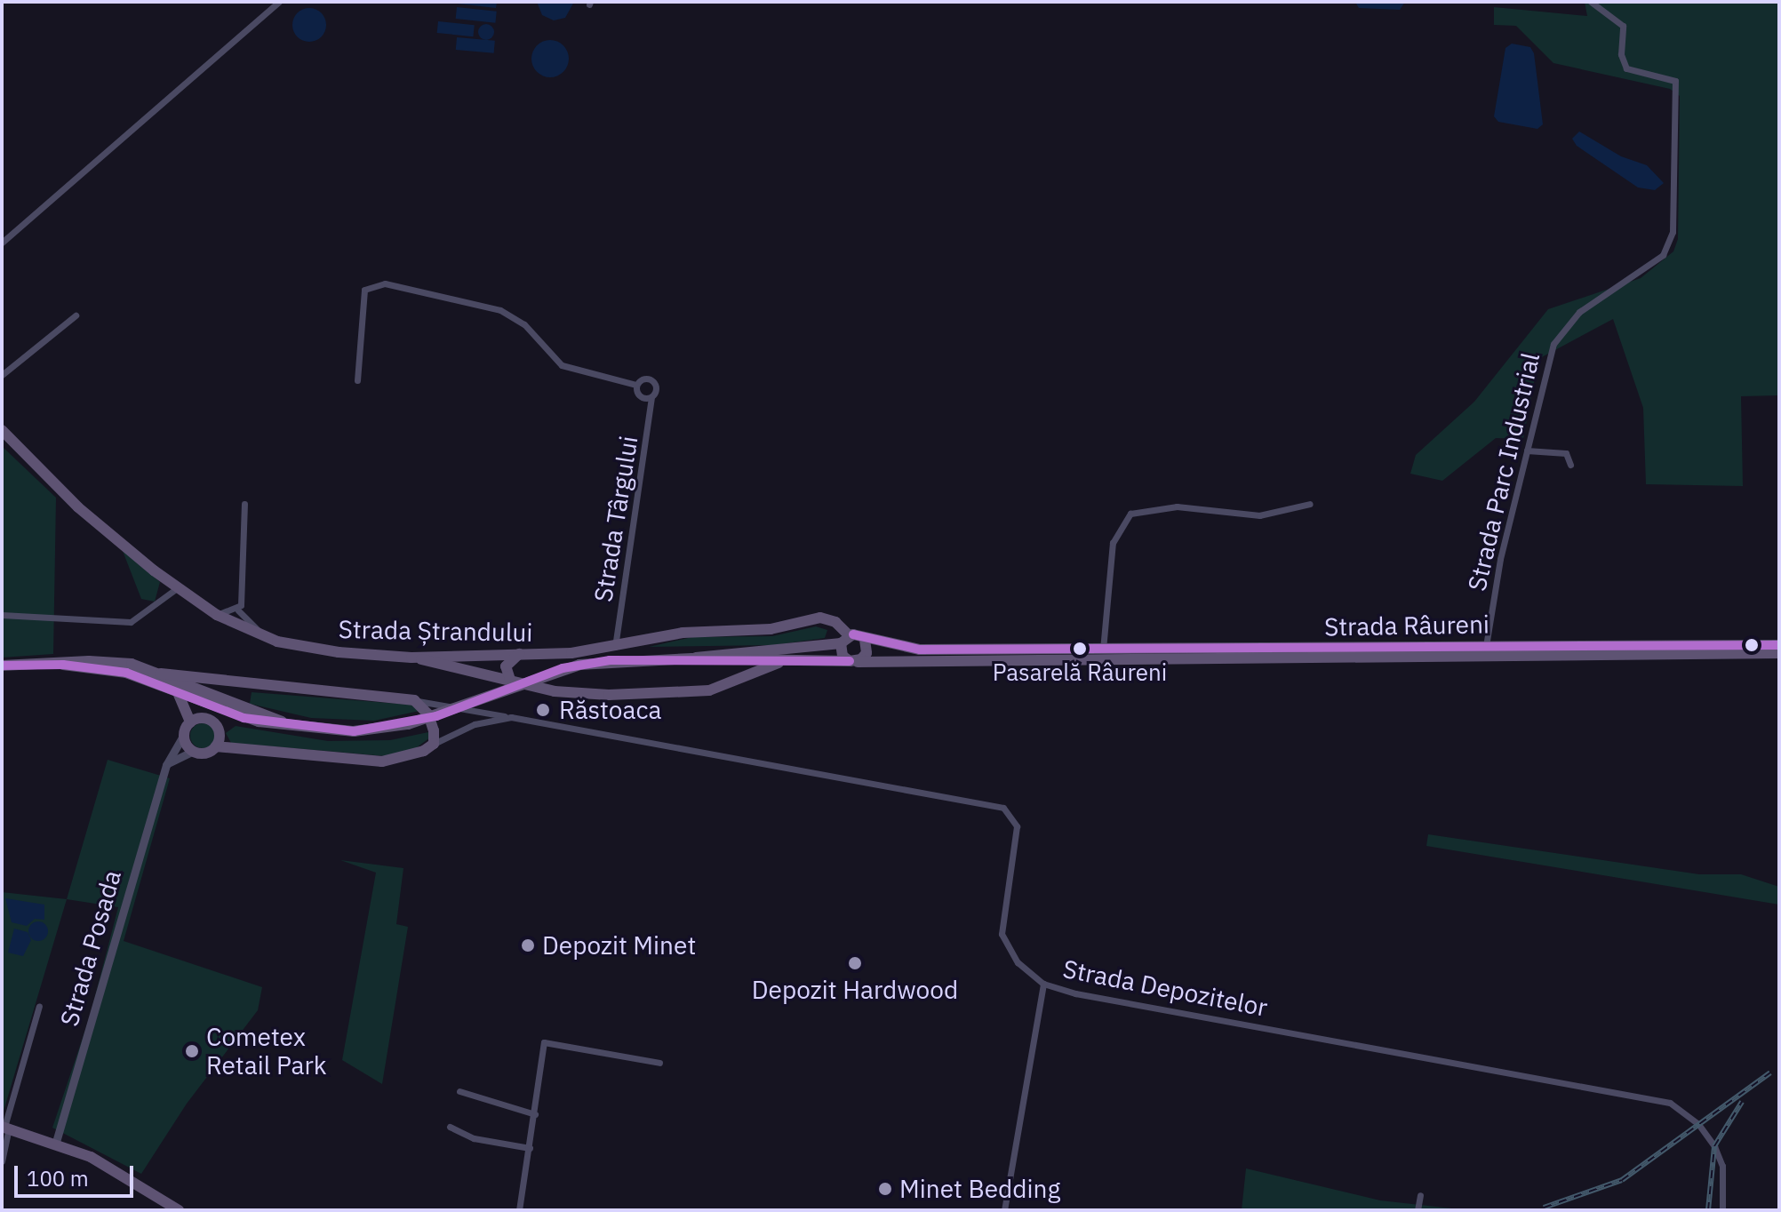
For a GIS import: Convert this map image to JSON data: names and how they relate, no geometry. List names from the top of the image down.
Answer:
{
  "streets": {
    "main road": ["Strada Râureni", "Strada Ștrandului"],
    "street": [
      "Strada Parc Industrial",
      "Strada Târgului",
      "Strada Posada",
      "Strada Depozitelor"
    ]
  },
  "crossings": [
    ["Strada Parc Industrial", "Strada Râureni"],
    ["Strada Târgului", "Strada Ștrandului"],
    ["Strada Râureni", "Strada Ștrandului"]
  ],
  "places": [
    "Pasarelă Râureni",
    "Răstoaca",
    "Depozit Minet",
    "Depozit Hardwood",
    "Cometex Retail Park",
    "Minet Bedding"
  ],
  "scale_bar": "100 m"
}
